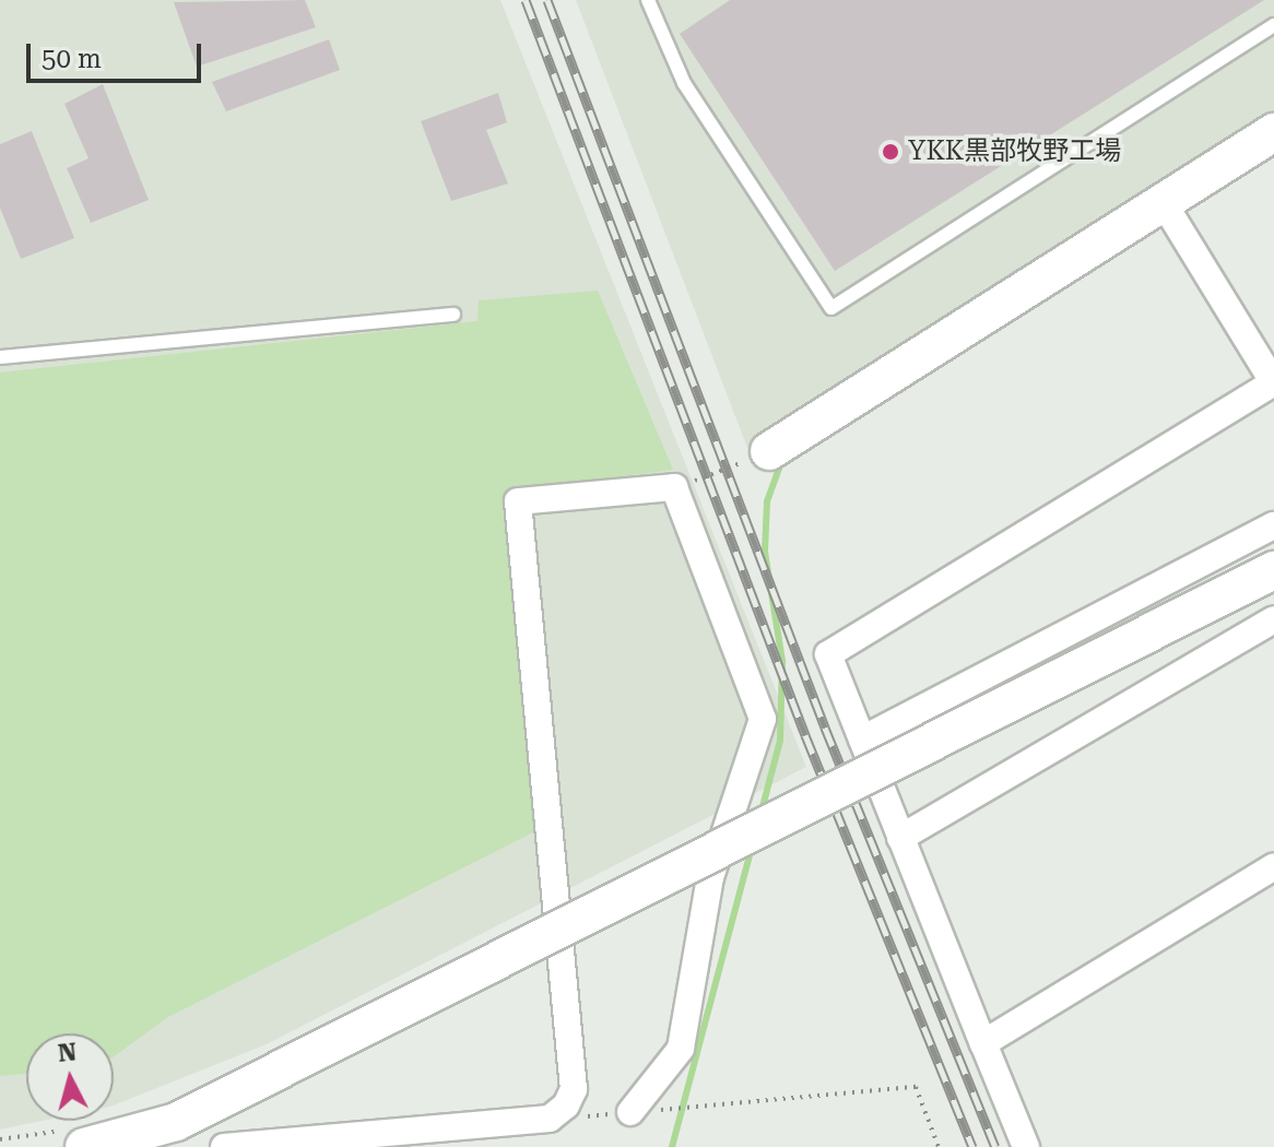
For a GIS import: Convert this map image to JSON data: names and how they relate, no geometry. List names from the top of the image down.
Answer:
{
  "places": ["YKK黒部牧野工場"],
  "scale_bar": "50 m",
  "north": "top"
}
